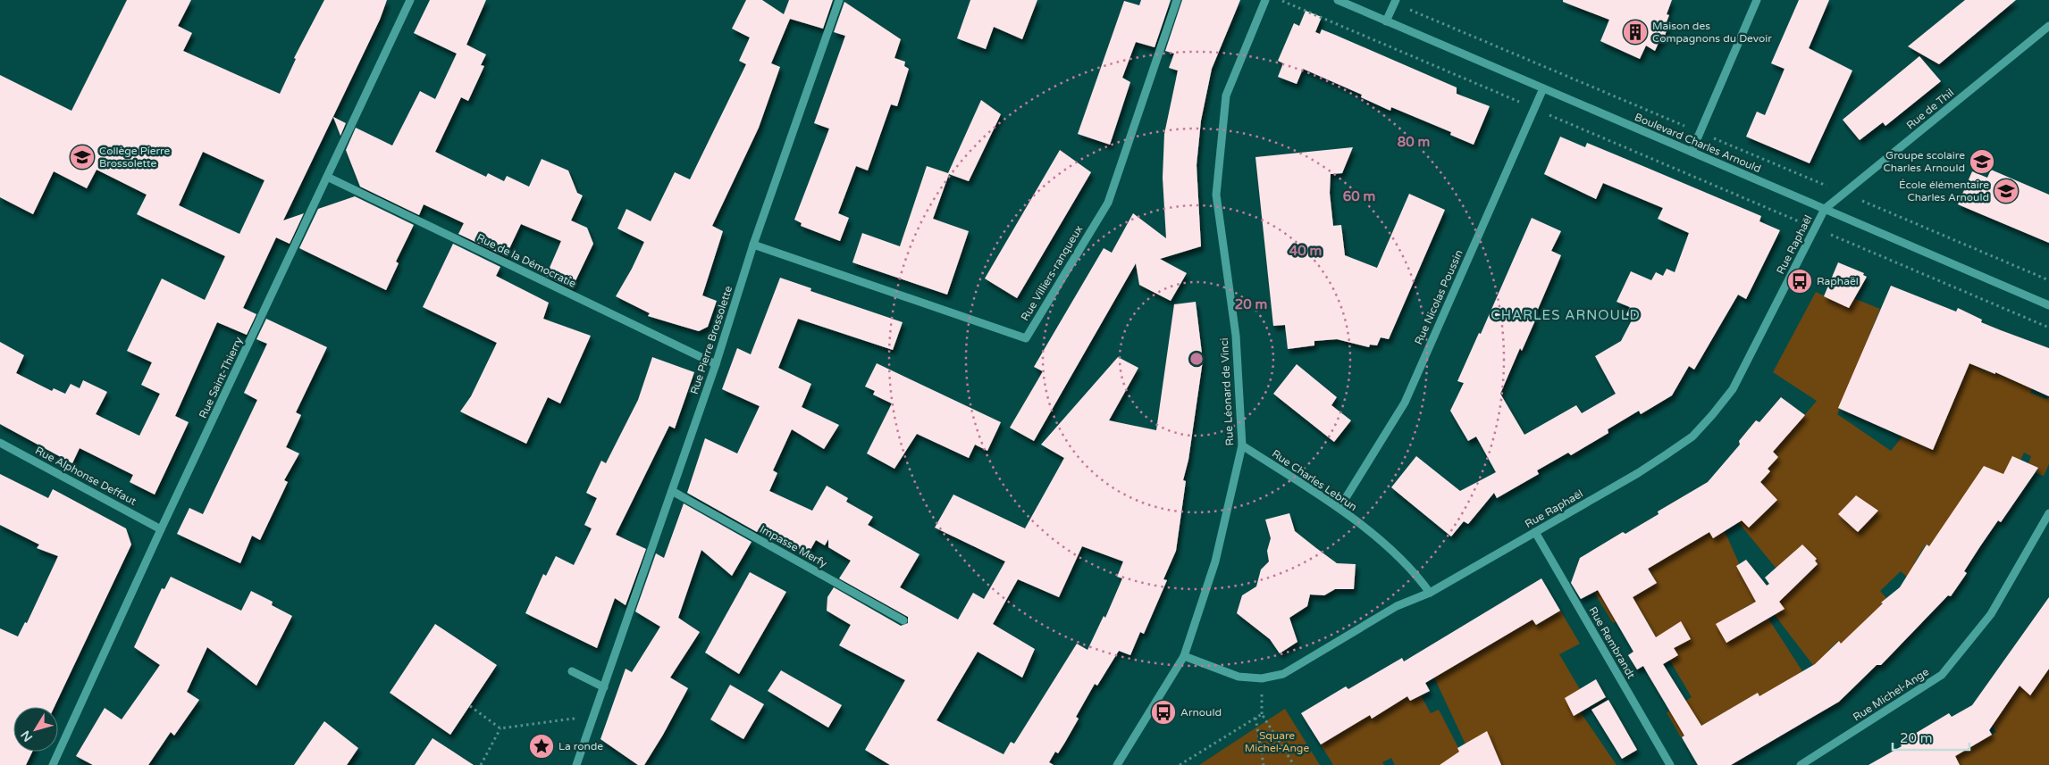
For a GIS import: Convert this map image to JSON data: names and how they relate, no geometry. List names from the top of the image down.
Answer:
{
  "streets": {
    "street": [
      "Rue de Thil",
      "Boulevard Charles Arnould",
      "Rue Raphaël",
      "Rue de la Démocratie",
      "Rue Villiers-ranqueux",
      "Rue Nicolas Poussin",
      "Rue Pierre Brossolette",
      "Rue Saint-Thierry",
      "Rue Léonard de Vinci",
      "Rue Alphonse Deffaut",
      "Rue Charles Lebrun",
      "Impasse Merfy",
      "Rue Rembrandt",
      "Rue Michel-Ange"
    ]
  },
  "crossings": [
    ["Rue de Thil", "Boulevard Charles Arnould"],
    ["Rue de Thil", "Rue Raphaël"],
    ["Boulevard Charles Arnould", "Rue Raphaël"],
    ["Boulevard Charles Arnould", "Rue Nicolas Poussin"],
    ["Rue Raphaël", "Rue Léonard de Vinci"],
    ["Rue Raphaël", "Rue Charles Lebrun"],
    ["Rue Raphaël", "Rue Rembrandt"],
    ["Rue de la Démocratie", "Rue Pierre Brossolette"],
    ["Rue de la Démocratie", "Rue Saint-Thierry"],
    ["Rue Villiers-ranqueux", "Rue Pierre Brossolette"],
    ["Rue Nicolas Poussin", "Rue Charles Lebrun"],
    ["Rue Pierre Brossolette", "Impasse Merfy"],
    ["Rue Saint-Thierry", "Rue Alphonse Deffaut"],
    ["Rue Léonard de Vinci", "Rue Charles Lebrun"]
  ],
  "districts": ["CHARLES ARNOULD"],
  "parks": ["Square Michel-Ange"],
  "places": {
    "building": ["Maison des Compagnons du Devoir"],
    "school or university": ["Collège Pierre Brossolette", "Groupe scolaire Charles Arnould", "École élémentaire Charles Arnould"],
    "bus stop": ["Raphaël", "Arnould"],
    "place": ["La ronde"]
  },
  "scale_bar": "20 m",
  "north": "bottom left",
  "rings": [
    "80 m",
    "60 m",
    "40 m",
    "20 m"
  ]
}
